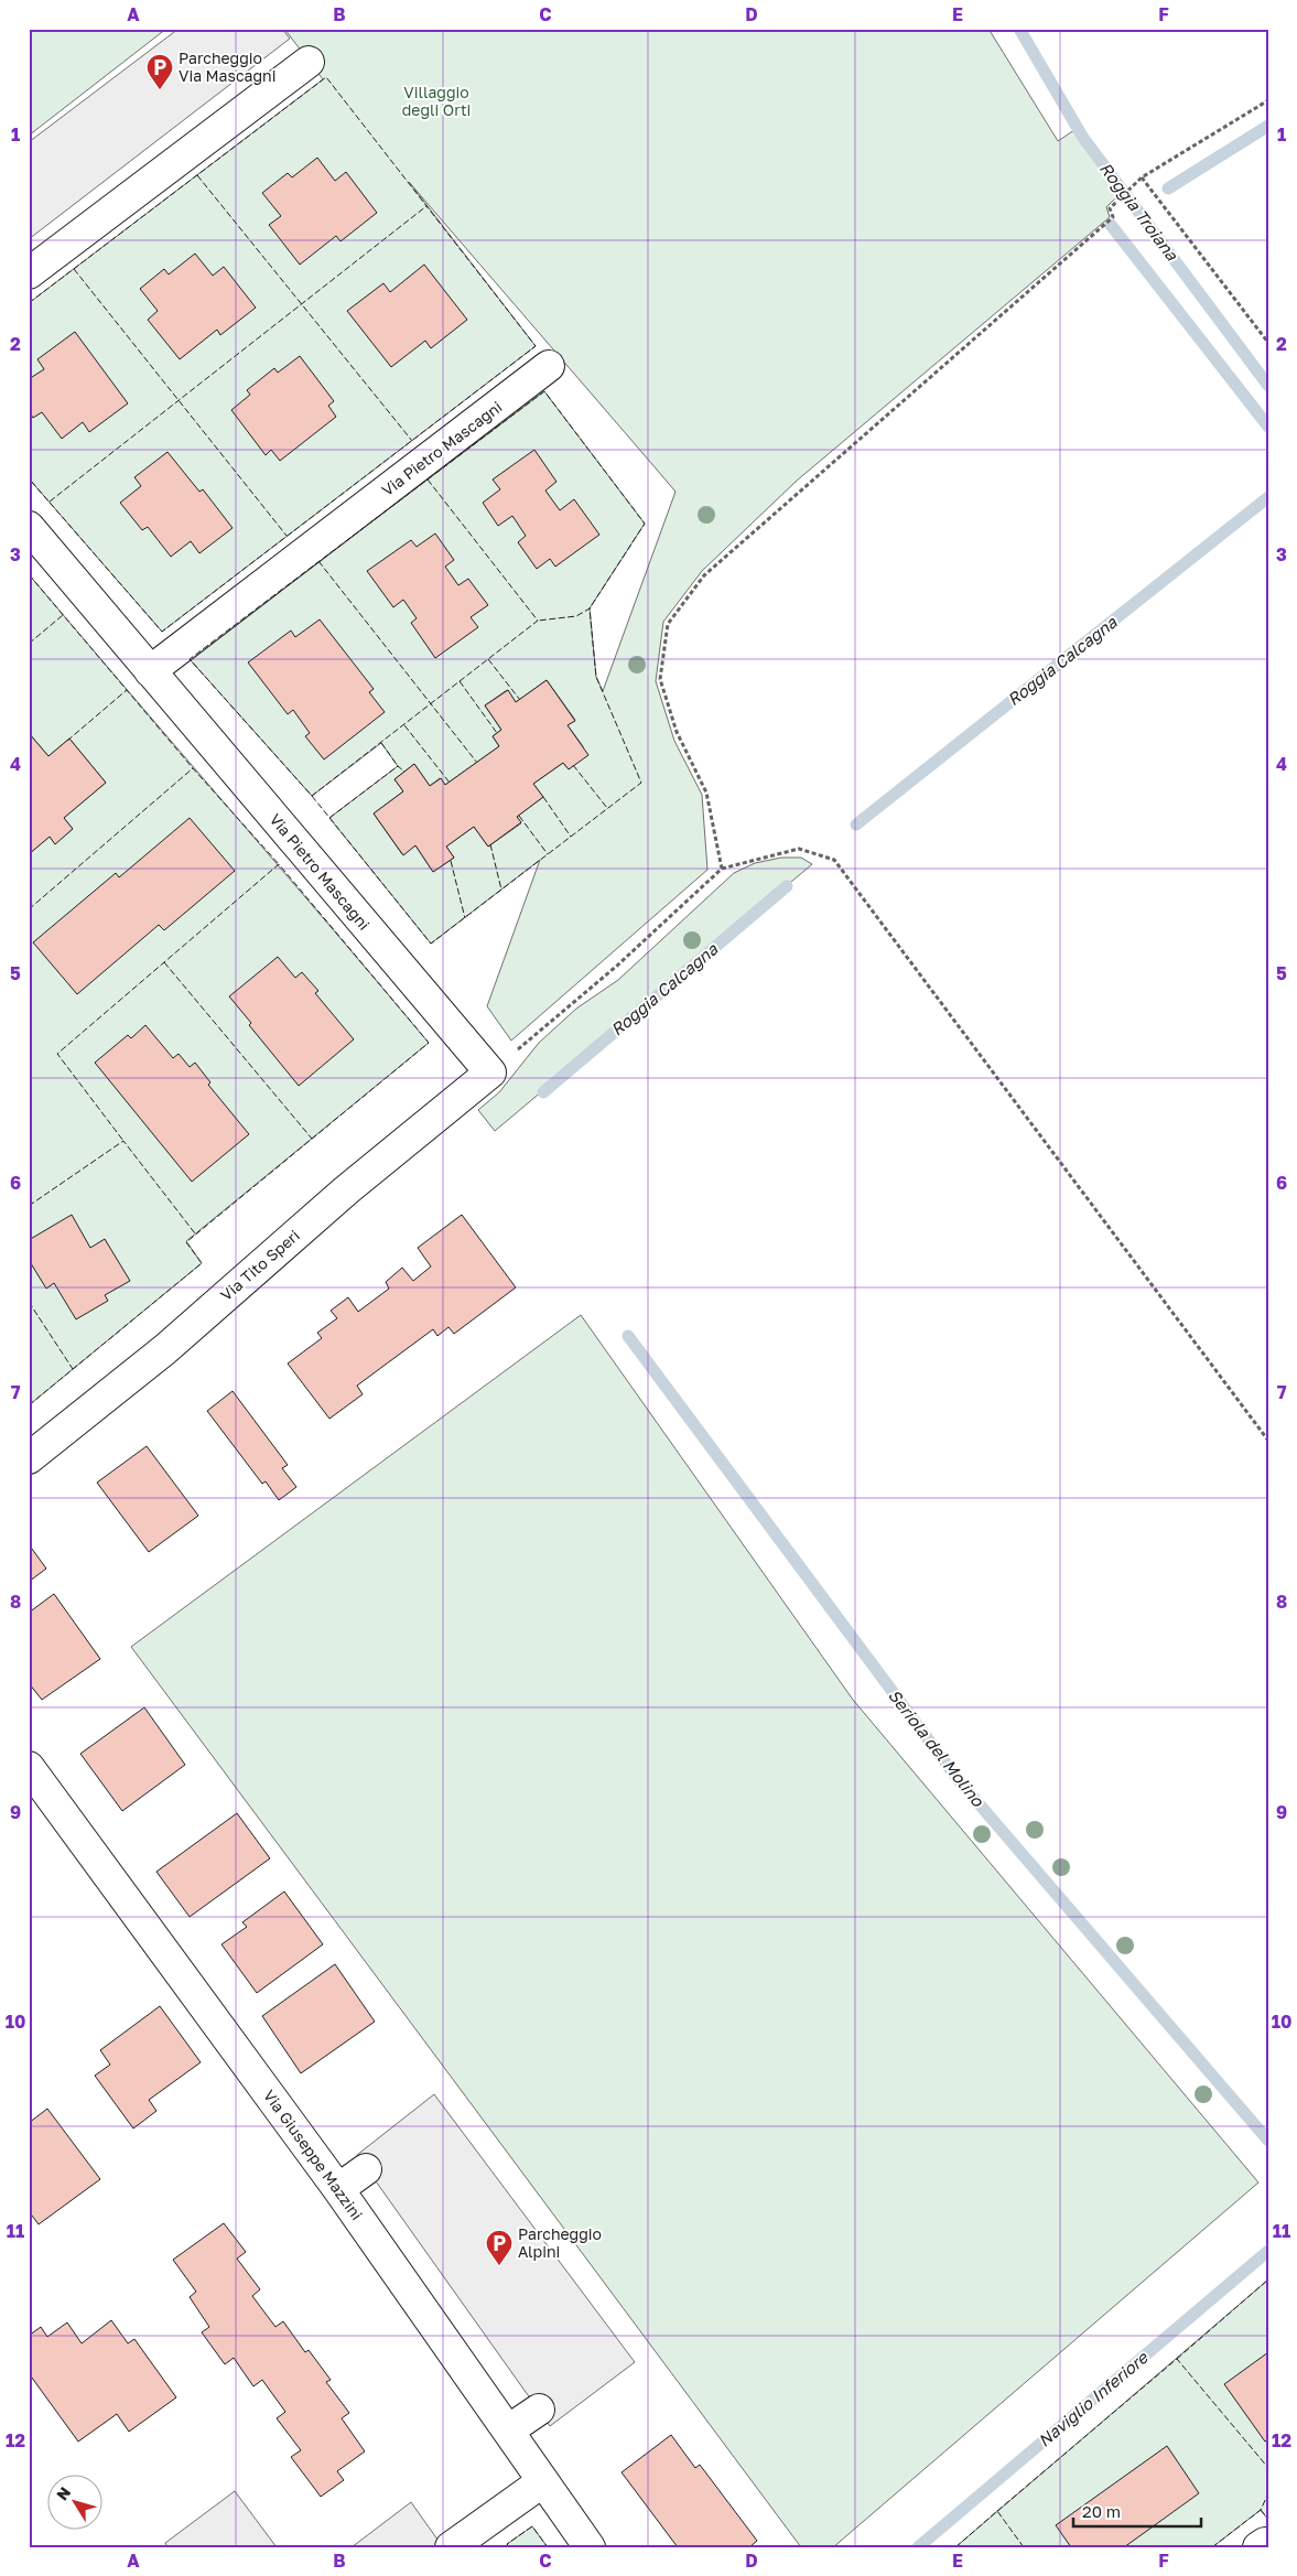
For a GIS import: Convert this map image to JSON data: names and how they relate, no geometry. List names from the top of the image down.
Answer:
{
  "streets": {
    "street": ["Via Pietro Mascagni", "Via Tito Speri", "Via Giuseppe Mazzini"]
  },
  "crossings": [
    ["Via Pietro Mascagni", "Via Tito Speri"]
  ],
  "water": [
    "Roggia Troiana",
    "Roggia Calcagna",
    "Seriola del Molino",
    "Naviglio Inferiore"
  ],
  "parks": ["Villaggio degli Orti"],
  "places": {
    "parking": ["Parcheggio Via Mascagni", "Parcheggio Alpini"]
  },
  "scale_bar": "20 m",
  "north": "top left",
  "grid": {
    "columns": [
      "A",
      "B",
      "C",
      "D",
      "E",
      "F"
    ],
    "rows": [
      "1",
      "2",
      "3",
      "4",
      "5",
      "6",
      "7",
      "8",
      "9",
      "10",
      "11",
      "12"
    ]
  }
}
